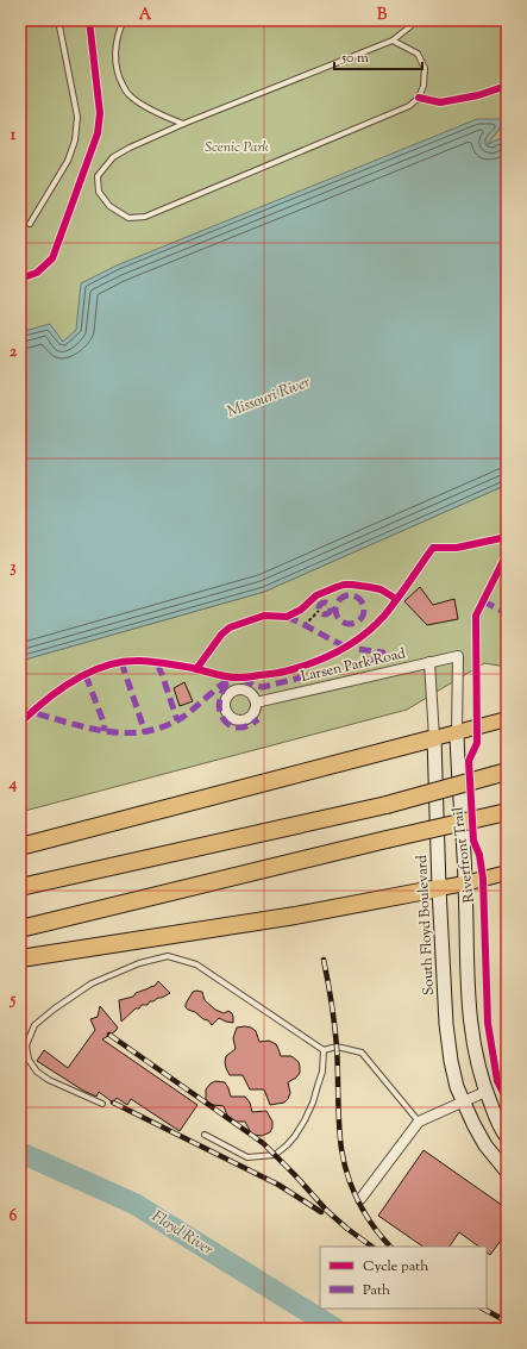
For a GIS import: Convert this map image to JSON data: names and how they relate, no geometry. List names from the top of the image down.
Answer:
{
  "streets": {
    "main road": ["South Floyd Boulevard"],
    "street": ["Larsen Park Road"],
    "cycle path": ["Riverfront Trail"]
  },
  "crossings": [
    ["Larsen Park Road", "South Floyd Boulevard"]
  ],
  "water": ["Missouri River", "Floyd River"],
  "parks": ["Scenic Park"],
  "legend": ["Cycle path", "Path"],
  "scale_bar": "50 m",
  "grid": {
    "columns": ["A", "B"],
    "rows": [
      "1",
      "2",
      "3",
      "4",
      "5",
      "6"
    ]
  }
}
